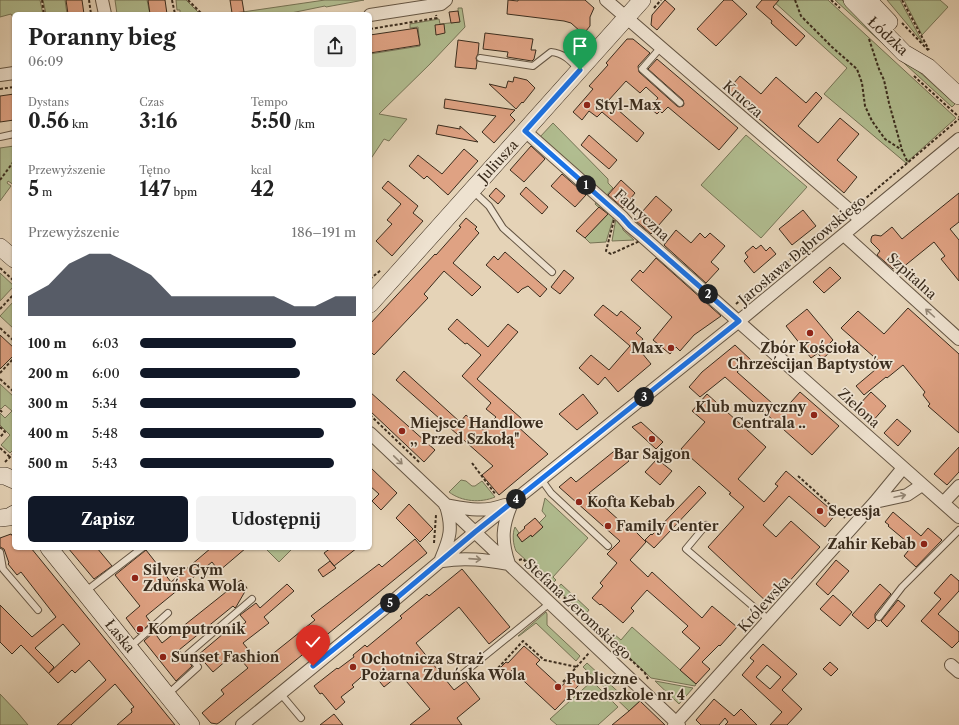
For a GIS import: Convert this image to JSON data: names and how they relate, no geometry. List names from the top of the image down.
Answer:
{
  "streets": {
    "street": [
      "Łódzka",
      "Krucza",
      "Juliusza",
      "Fabryczna",
      "Jarosława Dąbrowskiego",
      "Szpitalna",
      "Zielona",
      "Królewska",
      "Stefana Żeromskiego",
      "Łaska"
    ]
  },
  "crossings": [
    ["Krucza", "Juliusza"],
    ["Krucza", "Jarosława Dąbrowskiego"],
    ["Juliusza", "Fabryczna"],
    ["Fabryczna", "Jarosława Dąbrowskiego"],
    ["Fabryczna", "Zielona"],
    ["Jarosława Dąbrowskiego", "Szpitalna"],
    ["Jarosława Dąbrowskiego", "Zielona"],
    ["Jarosława Dąbrowskiego", "Stefana Żeromskiego"],
    ["Zielona", "Królewska"],
    ["Królewska", "Stefana Żeromskiego"]
  ],
  "one_way": ["Szpitalna"],
  "places": [
    "Styl-Max",
    "Zbór Kościoła Chrześcijan Baptystów",
    "Max",
    "Klub muzyczny Centrala ..",
    "Miejsce Handlowe ,, Przed Szkołą\"",
    "Bar Sajgon",
    "Kofta Kebab",
    "Secesja",
    "Family Center",
    "Zahir Kebab",
    "Silver Gym Zduńska Wola",
    "Komputronik",
    "Sunset Fashion",
    "Ochotnicza Straż Pożarna Zduńska Wola",
    "Publiczne Przedszkole nr 4"
  ],
  "page": {
    "heading": ["Poranny bieg", "06:09"],
    "stats": [
      ["Dystans", "0.56 km"],
      ["Czas", "3:16"],
      ["Tempo", "5:50 /km"],
      ["Przewyższenie", "5 m"],
      ["Tętno", "147 bpm"],
      ["kcal", "42"]
    ],
    "pins": [
      "1",
      "2",
      "3",
      "4",
      "5"
    ],
    "chart": ["Przewyższenie", "186–191 m"],
    "list": [
      {
        "name": "100 m",
        "note": "6:03"
      },
      {
        "name": "200 m",
        "note": "6:00"
      },
      {
        "name": "300 m",
        "note": "5:34"
      },
      {
        "name": "400 m",
        "note": "5:48"
      },
      {
        "name": "500 m",
        "note": "5:43"
      }
    ],
    "buttons": ["Zapisz", "Udostępnij"]
  }
}
